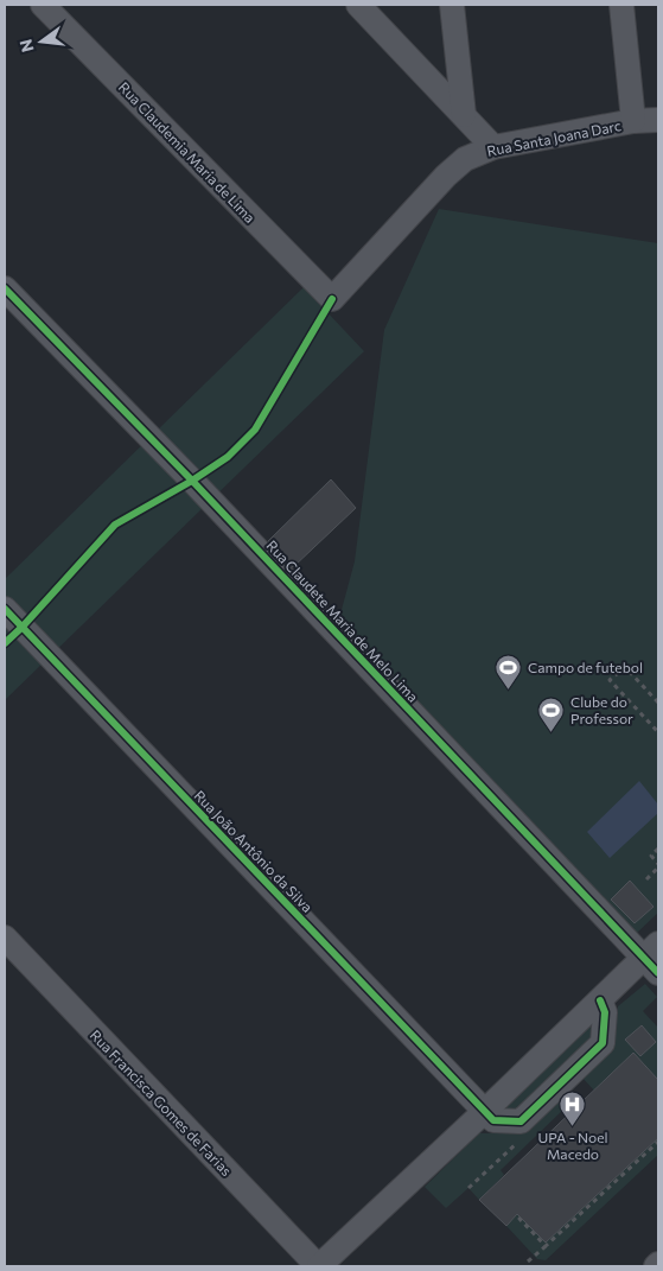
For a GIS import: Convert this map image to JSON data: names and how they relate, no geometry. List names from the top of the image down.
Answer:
{
  "streets": {
    "street": [
      "Rua Santa Joana Darc",
      "Rua Claudemia Maria de Lima",
      "Rua Claudete Maria de Melo Lima",
      "Rua João Antônio da Silva",
      "Rua Francisca Gomes de Farias"
    ]
  },
  "crossings": [
    ["Rua Santa Joana Darc", "Rua Claudemia Maria de Lima"]
  ],
  "places": {
    "sports": ["Campo de futebol", "Clube do Professor"],
    "hospital": ["UPA - Noel Macedo"]
  },
  "north": "left"
}
